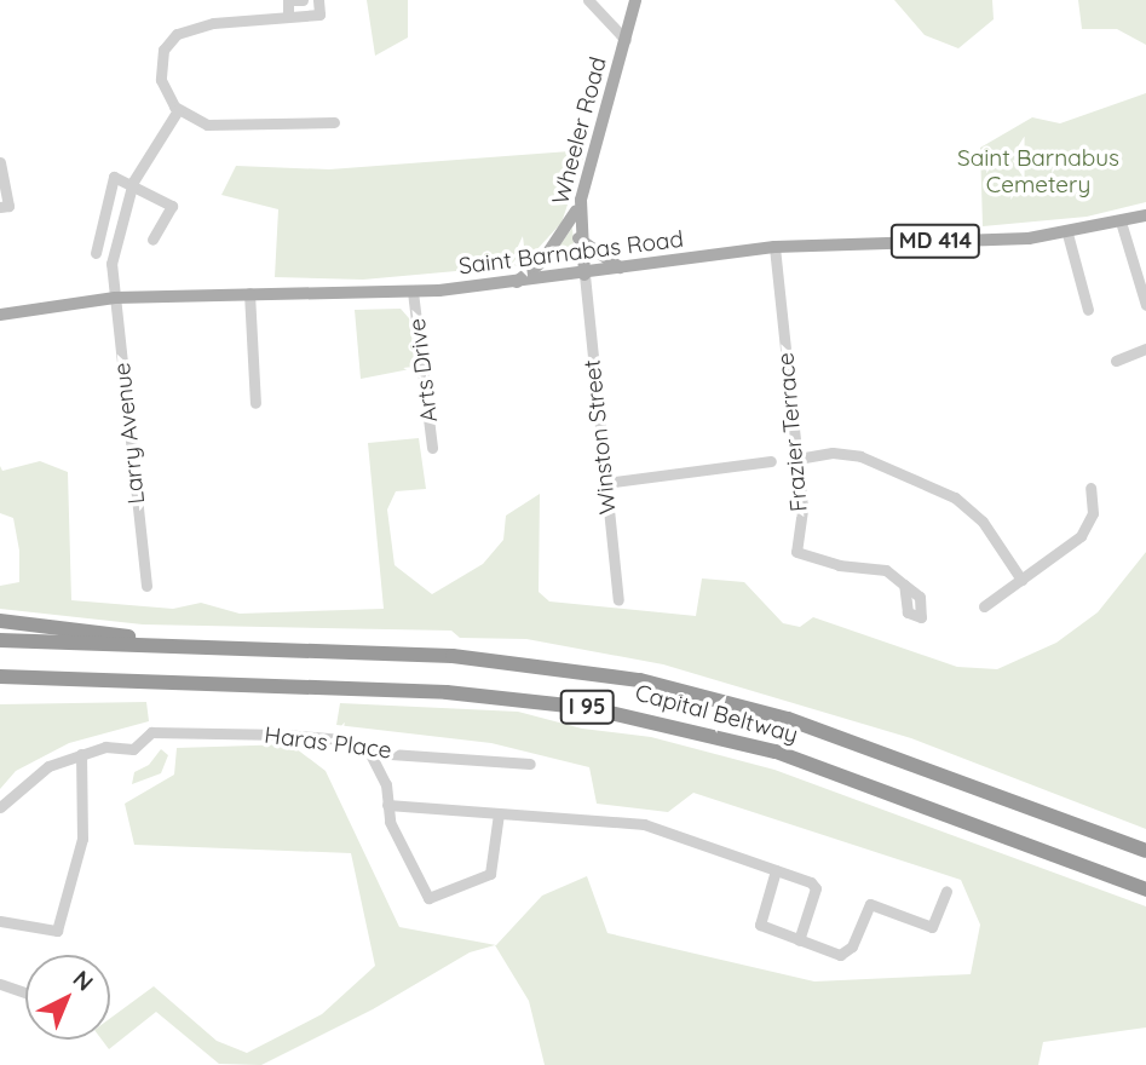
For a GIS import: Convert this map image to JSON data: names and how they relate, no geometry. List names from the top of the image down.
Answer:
{
  "streets": {
    "highway": ["I 95", "Capital Beltway"],
    "main road": ["Wheeler Road", "MD 414", "Saint Barnabas Road"],
    "street": [
      "Arts Drive",
      "Frazier Terrace",
      "Larry Avenue",
      "Winston Street",
      "Haras Place"
    ]
  },
  "crossings": [
    ["Wheeler Road", "Saint Barnabas Road"],
    ["Wheeler Road", "Winston Street"],
    ["Saint Barnabas Road", "Arts Drive"],
    ["Saint Barnabas Road", "Frazier Terrace"],
    ["Saint Barnabas Road", "Larry Avenue"],
    ["Saint Barnabas Road", "Winston Street"]
  ],
  "parks": ["Saint Barnabus Cemetery"],
  "north": "top right"
}
